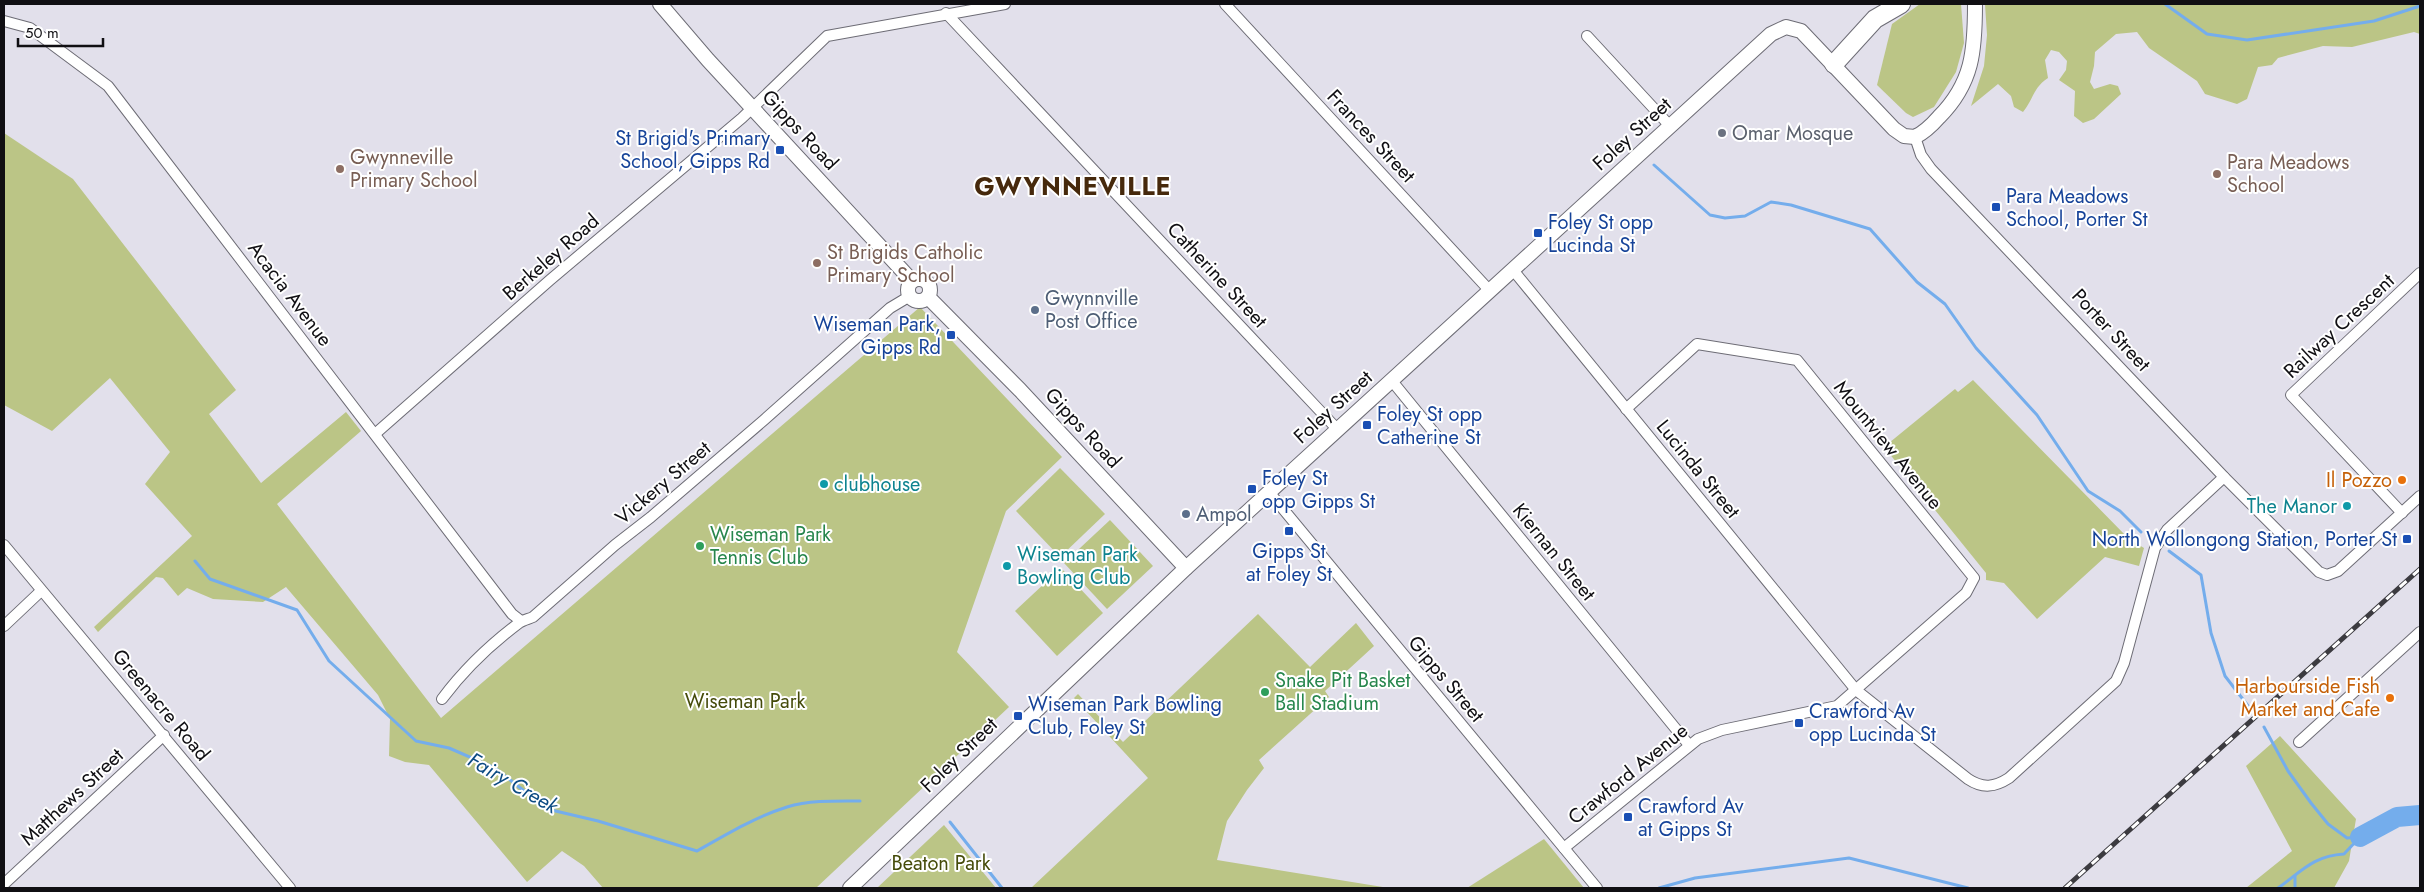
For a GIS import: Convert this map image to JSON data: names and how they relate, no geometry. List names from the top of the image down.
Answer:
{
  "streets": {
    "main road": ["Gipps Road", "Foley Street"],
    "street": [
      "Frances Street",
      "Berkeley Road",
      "Catherine Street",
      "Acacia Avenue",
      "Railway Crescent",
      "Porter Street",
      "Mountview Avenue",
      "Lucinda Street",
      "Vickery Street",
      "Kiernan Street",
      "Gipps Street",
      "Greenacre Road",
      "Crawford Avenue",
      "Matthews Street"
    ]
  },
  "crossings": [
    ["Gipps Road", "Foley Street"],
    ["Gipps Road", "Berkeley Road"],
    ["Gipps Road", "Vickery Street"],
    ["Foley Street", "Frances Street"],
    ["Foley Street", "Catherine Street"],
    ["Foley Street", "Lucinda Street"],
    ["Foley Street", "Kiernan Street"],
    ["Foley Street", "Gipps Street"],
    ["Berkeley Road", "Acacia Avenue"],
    ["Acacia Avenue", "Vickery Street"],
    ["Railway Crescent", "Porter Street"],
    ["Mountview Avenue", "Lucinda Street"],
    ["Mountview Avenue", "Crawford Avenue"],
    ["Lucinda Street", "Crawford Avenue"],
    ["Kiernan Street", "Crawford Avenue"],
    ["Gipps Street", "Crawford Avenue"],
    ["Greenacre Road", "Matthews Street"]
  ],
  "districts": ["GWYNNEVILLE"],
  "water": ["Fairy Creek"],
  "parks": ["Wiseman Park", "Beaton Park"],
  "places": {
    "other": [
      "Omar Mosque",
      "Gwynneville Primary School",
      "Para Meadows School",
      "St Brigids Catholic Primary School",
      "Gwynnville Post Office",
      "Il Pozzo",
      "clubhouse",
      "The Manor",
      "Ampol",
      "Wiseman Park Tennis Club",
      "Wiseman Park Bowling Club",
      "Snake Pit Basket Ball Stadium",
      "Harbourside Fish Market and Cafe"
    ],
    "transit": [
      "St Brigid's Primary School, Gipps Rd",
      "Para Meadows School, Porter St",
      "Foley St opp Lucinda St",
      "Wiseman Park, Gipps Rd",
      "Foley St opp Catherine St",
      "Foley St opp Gipps St",
      "Gipps St at Foley St",
      "North Wollongong Station, Porter St",
      "Wiseman Park Bowling Club, Foley St",
      "Crawford Av opp Lucinda St",
      "Crawford Av at Gipps St"
    ]
  },
  "scale_bar": "50 m"
}
